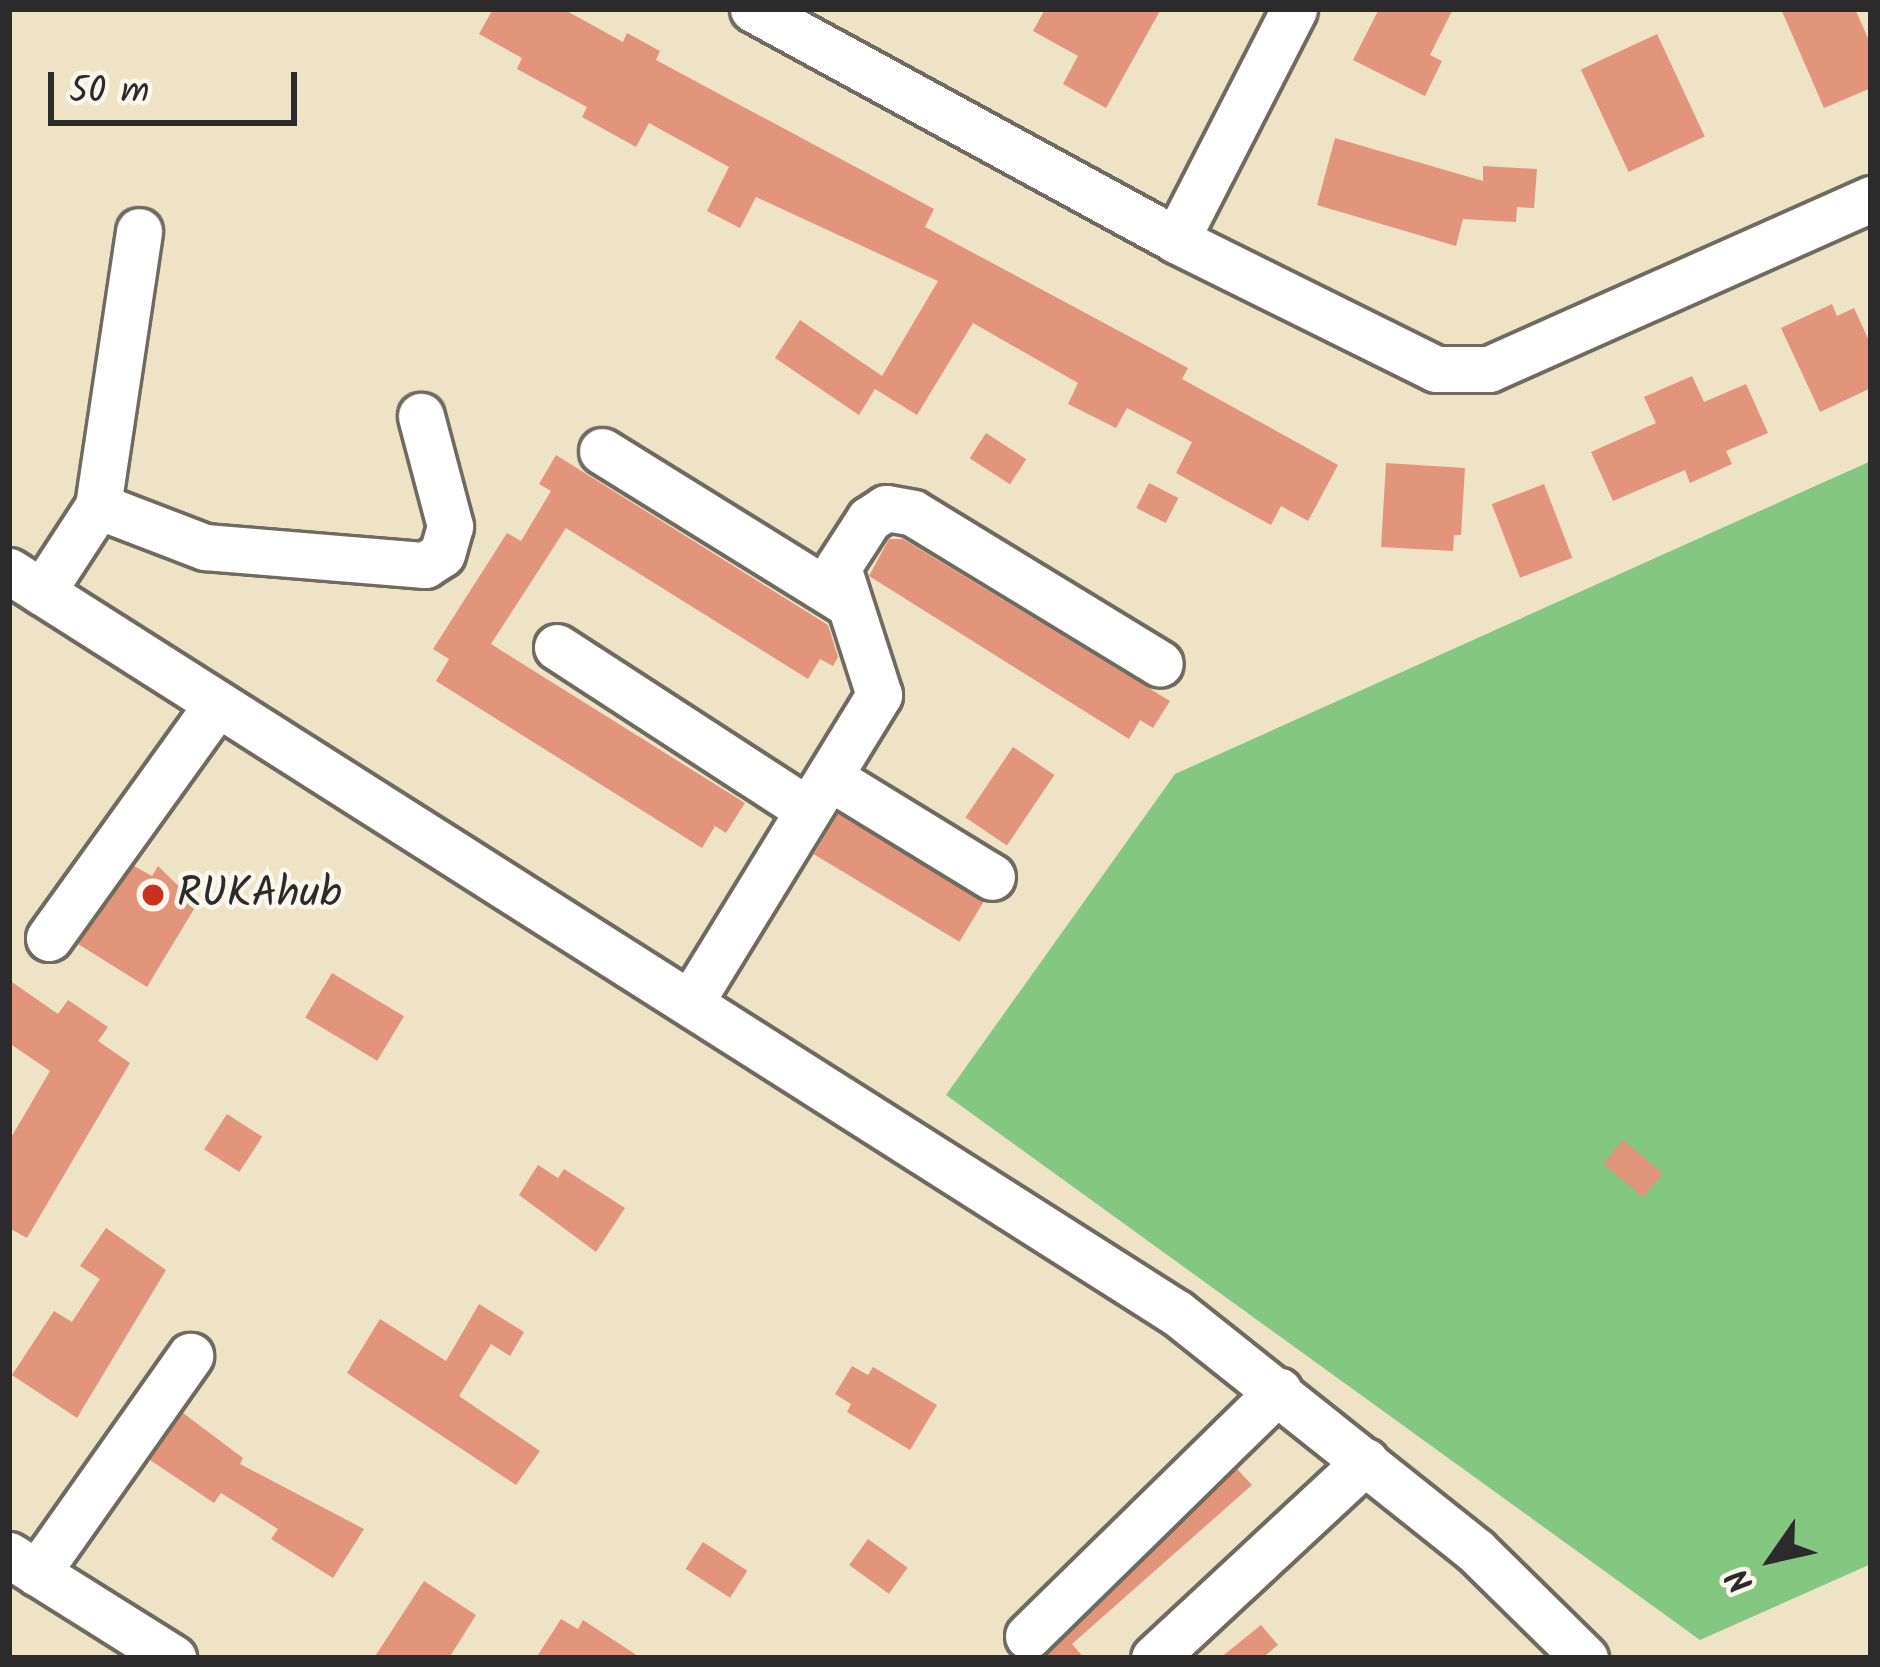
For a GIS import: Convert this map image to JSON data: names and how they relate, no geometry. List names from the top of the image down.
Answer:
{
  "places": ["RUKAhub"],
  "scale_bar": "50 m",
  "north": "bottom left"
}
